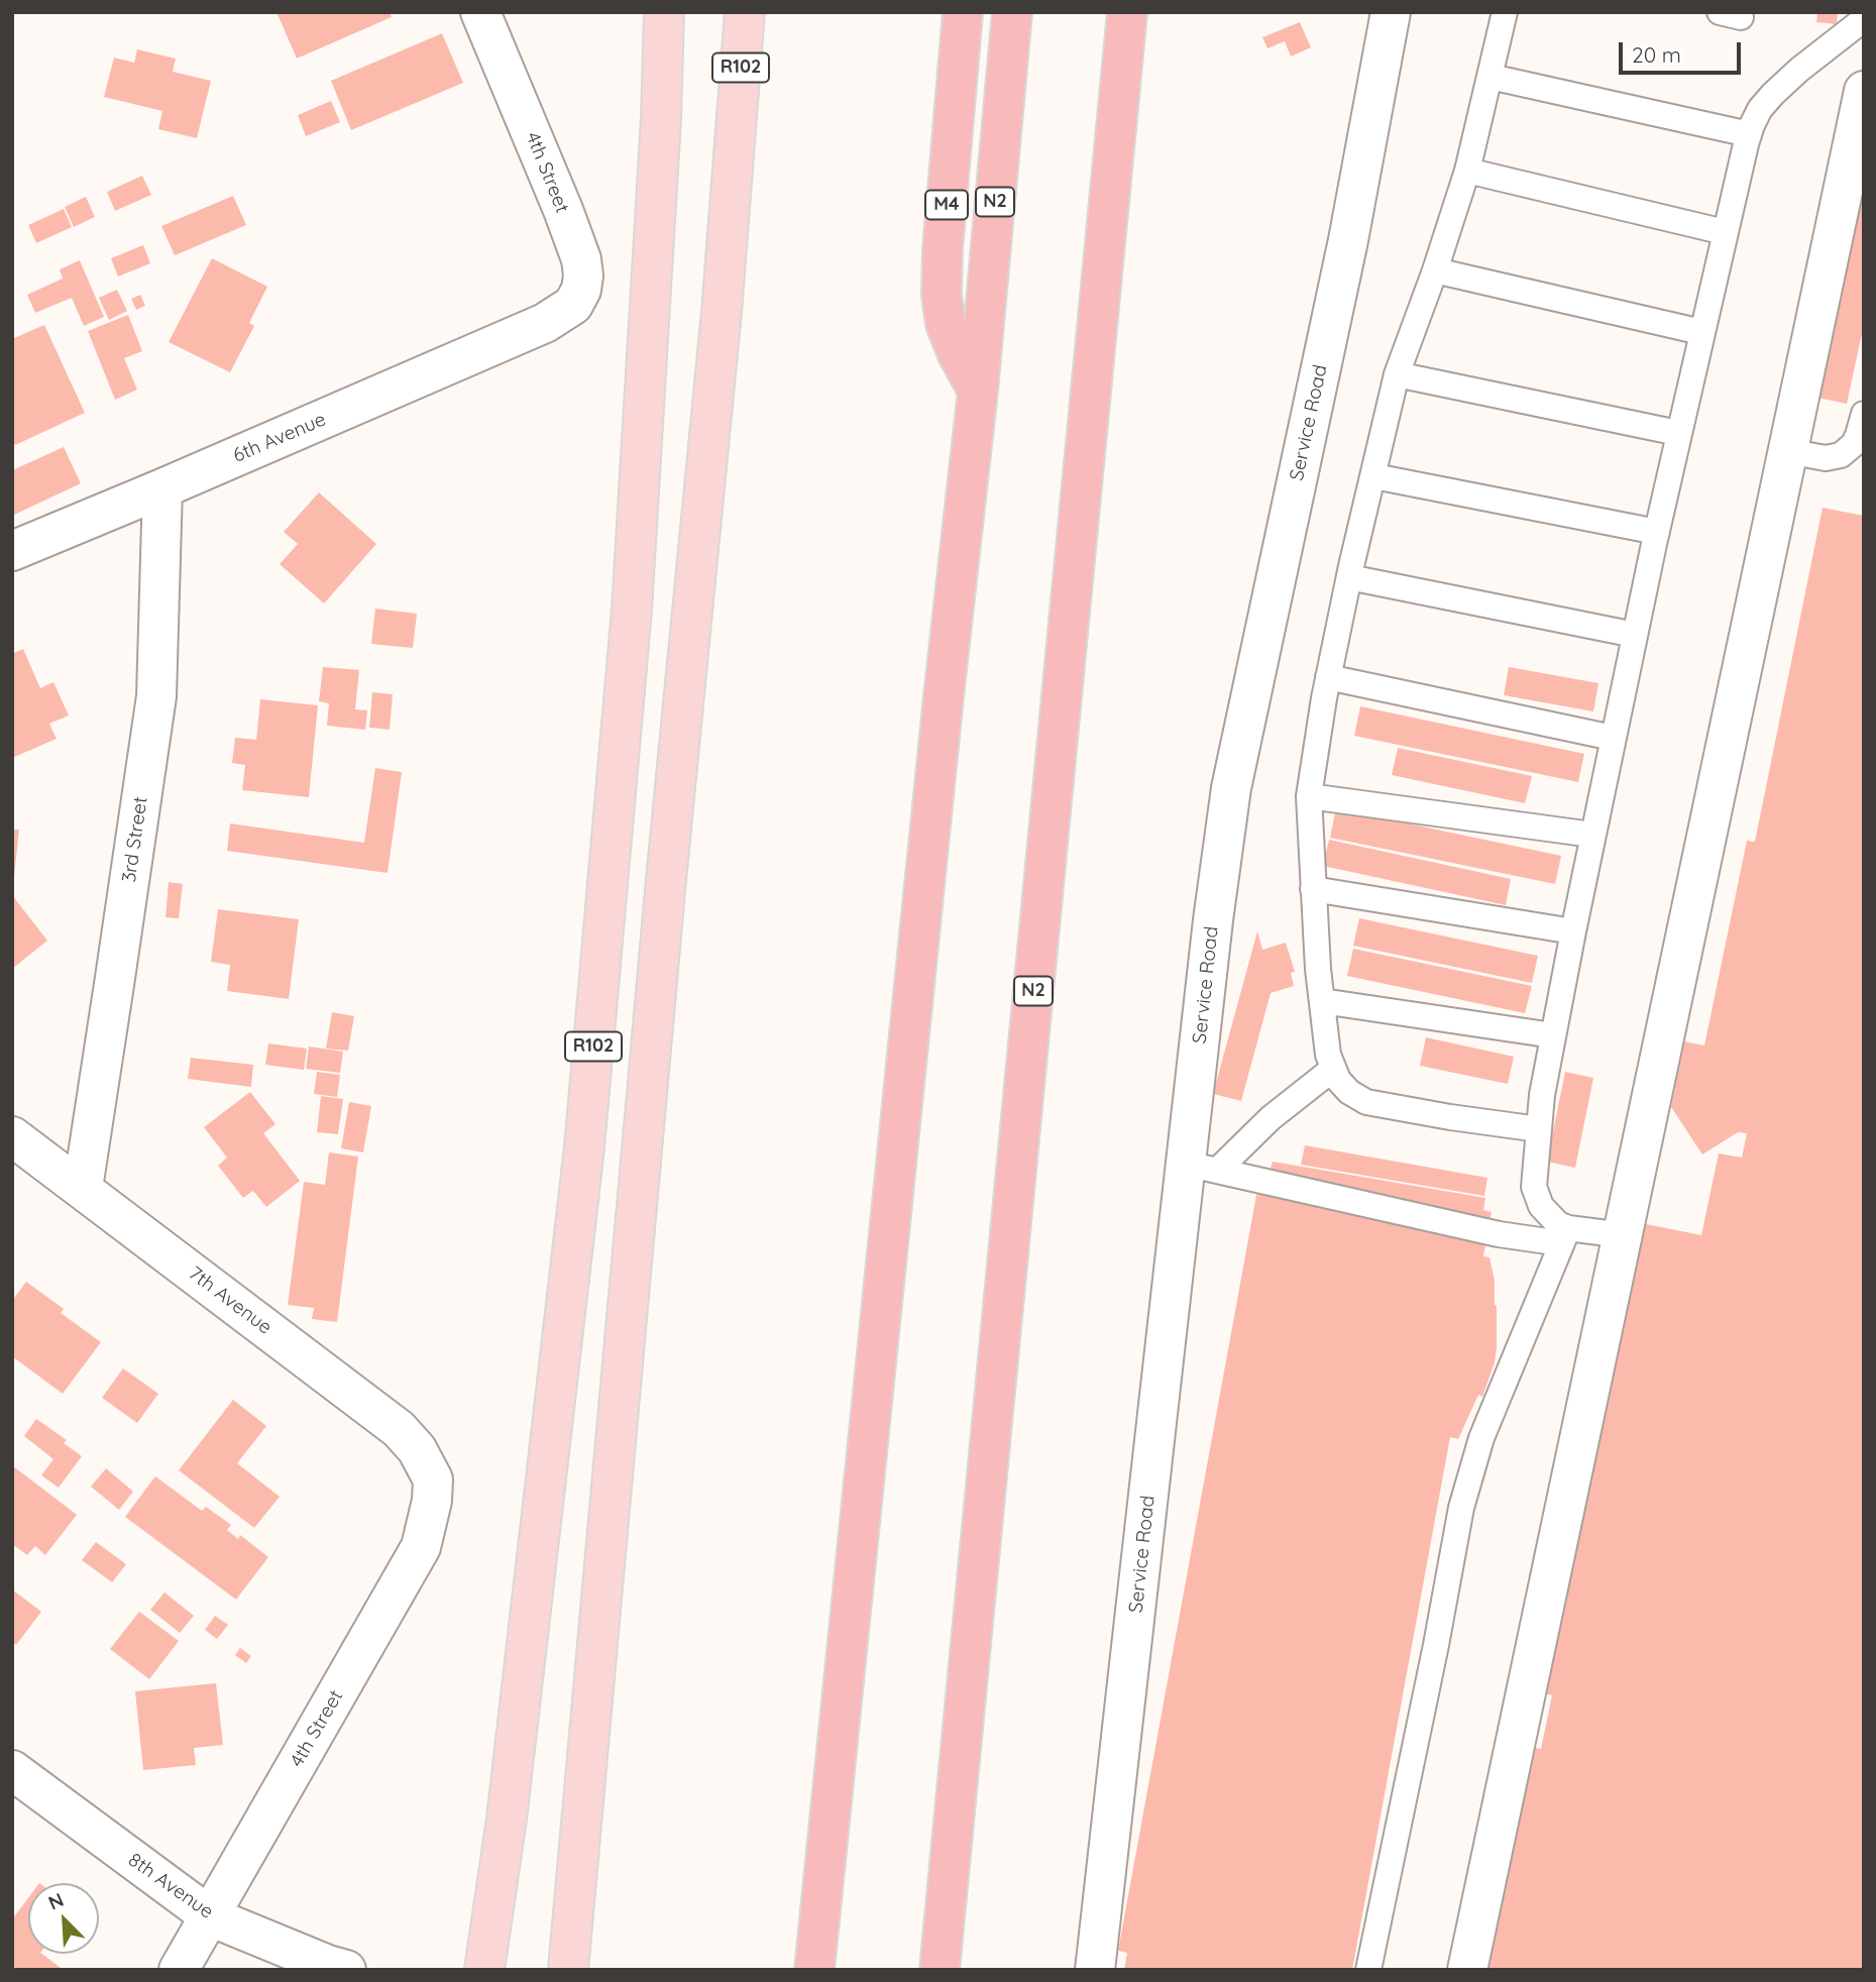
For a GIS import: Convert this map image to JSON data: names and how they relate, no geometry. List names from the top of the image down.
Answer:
{
  "streets": {
    "highway": ["N2", "M4"],
    "main road": ["R102"],
    "street": [
      "4th Street",
      "Service Road",
      "6th Avenue",
      "3rd Street",
      "7th Avenue",
      "8th Avenue"
    ]
  },
  "crossings": [
    ["4th Street", "6th Avenue"],
    ["4th Street", "7th Avenue"],
    ["4th Street", "8th Avenue"],
    ["N2", "M4"],
    ["6th Avenue", "3rd Street"],
    ["3rd Street", "7th Avenue"]
  ],
  "scale_bar": "20 m",
  "north": "top left"
}
